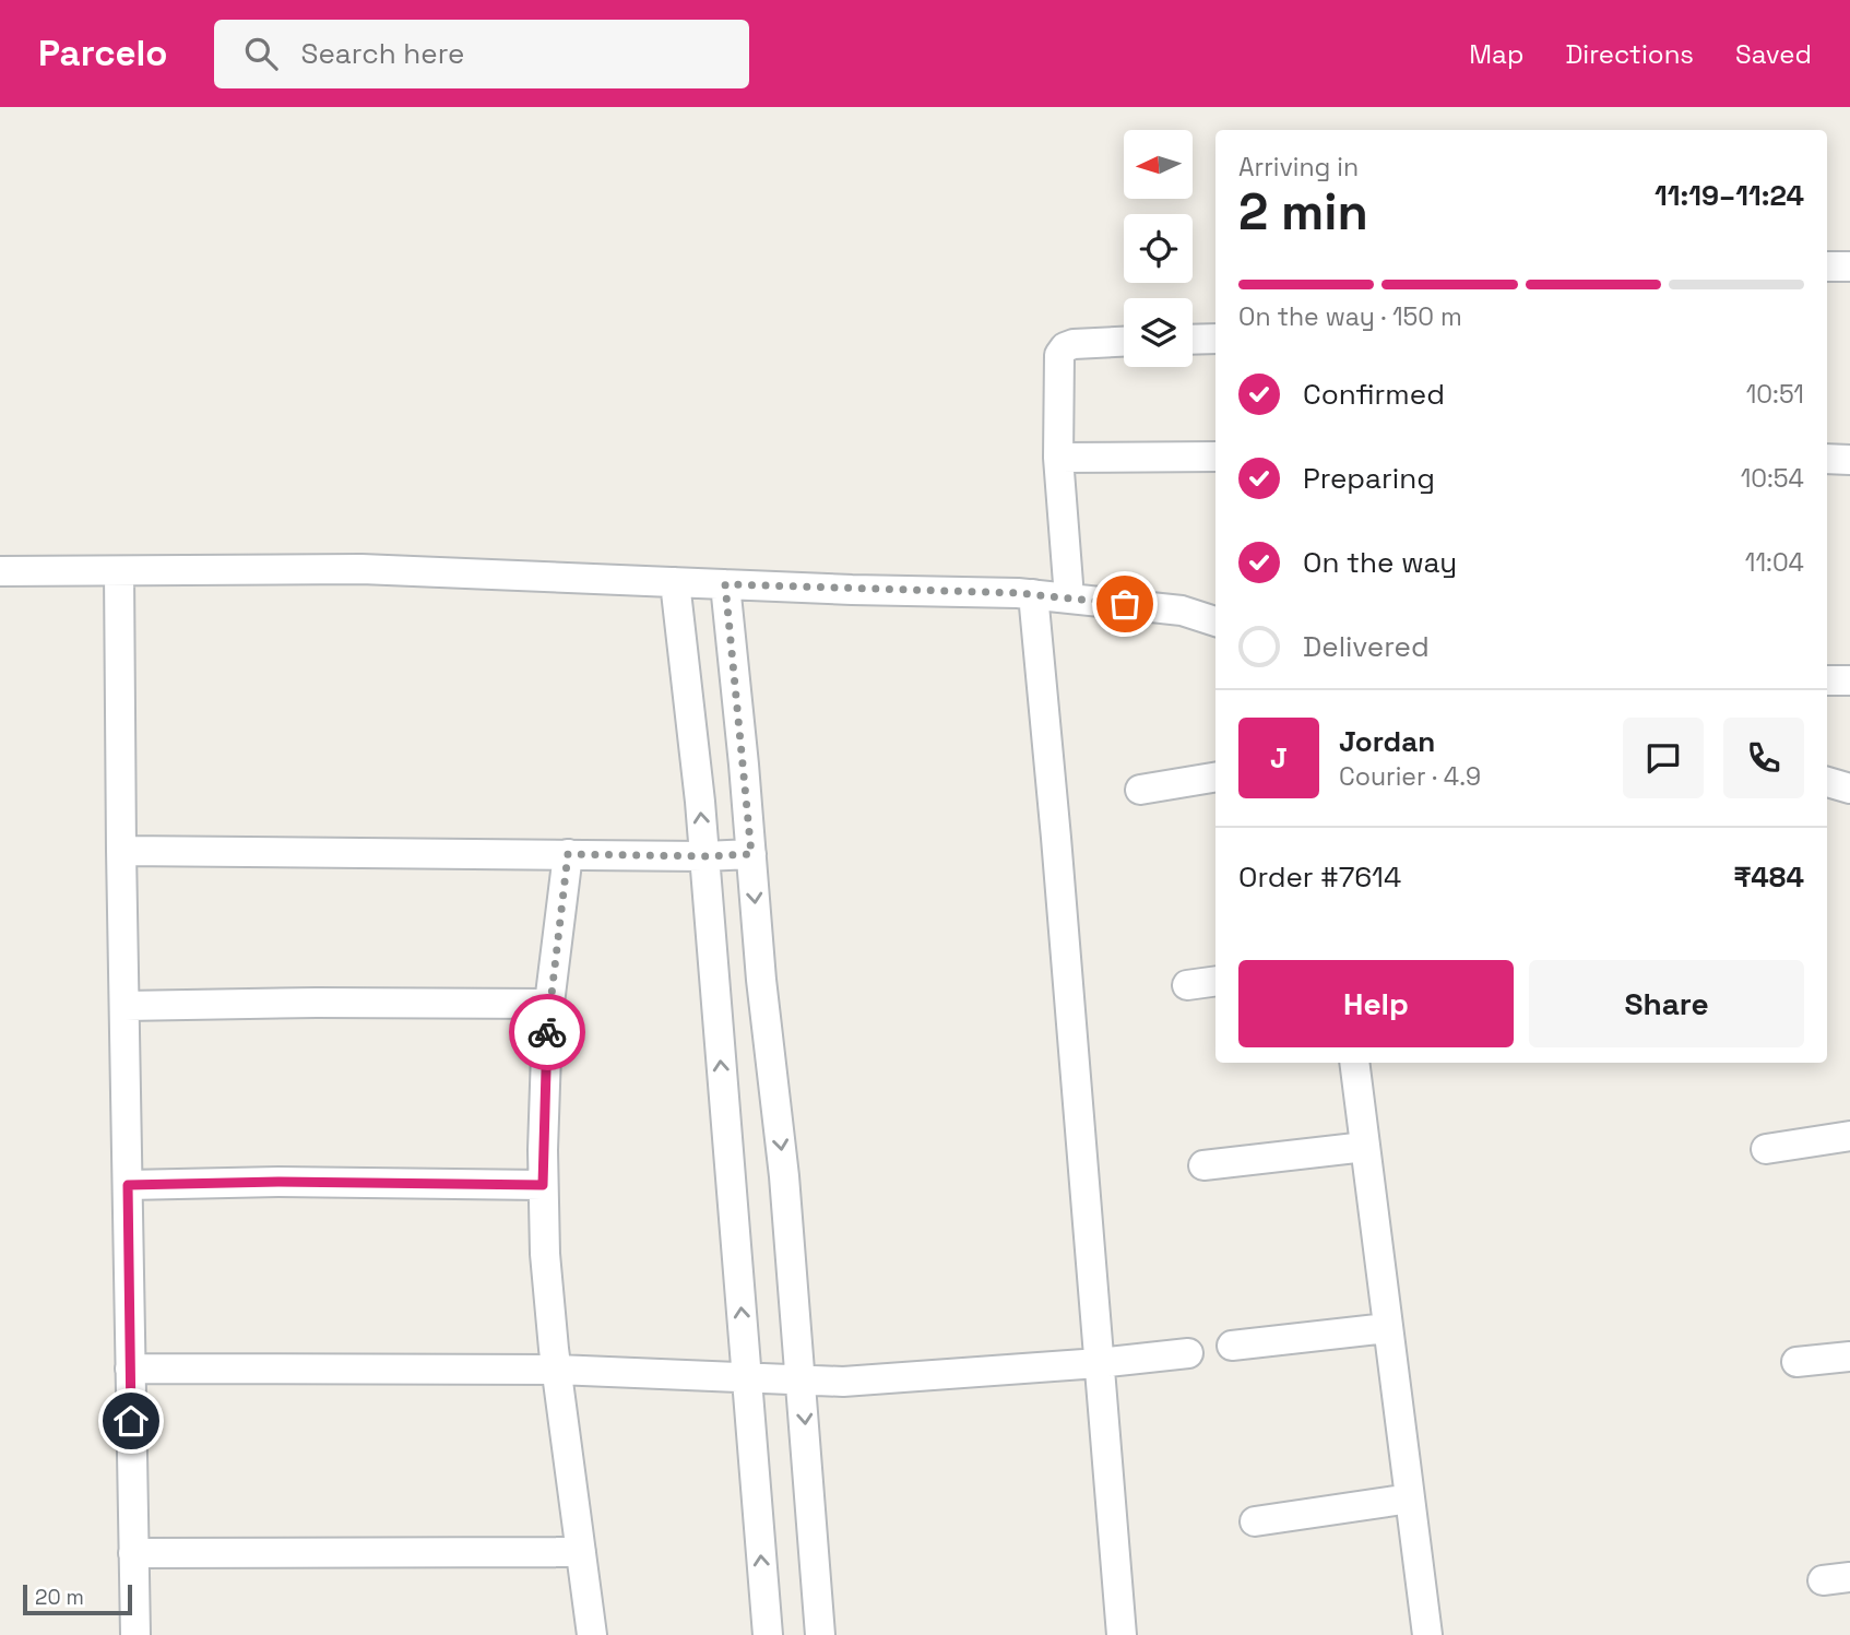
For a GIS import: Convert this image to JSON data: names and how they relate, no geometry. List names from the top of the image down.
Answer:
{
  "scale_bar": "20 m",
  "north": "left",
  "page": {
    "header": "Parcelo",
    "search": "Search here",
    "nav": ["Map", "Directions", "Saved"],
    "heading": ["2 min", "Arriving in", "11:19–11:24"],
    "panel": [
      "Jordan",
      "Courier · 4.9",
      "Order #7614",
      "₹484"
    ],
    "bar": "On the way · 150 m",
    "list": [
      ["Confirmed", "10:51"],
      ["Preparing", "10:54"],
      ["On the way", "11:04"],
      "Delivered"
    ],
    "round": "J",
    "buttons": ["Help", "Share"],
    "scale": "20 m"
  }
}
